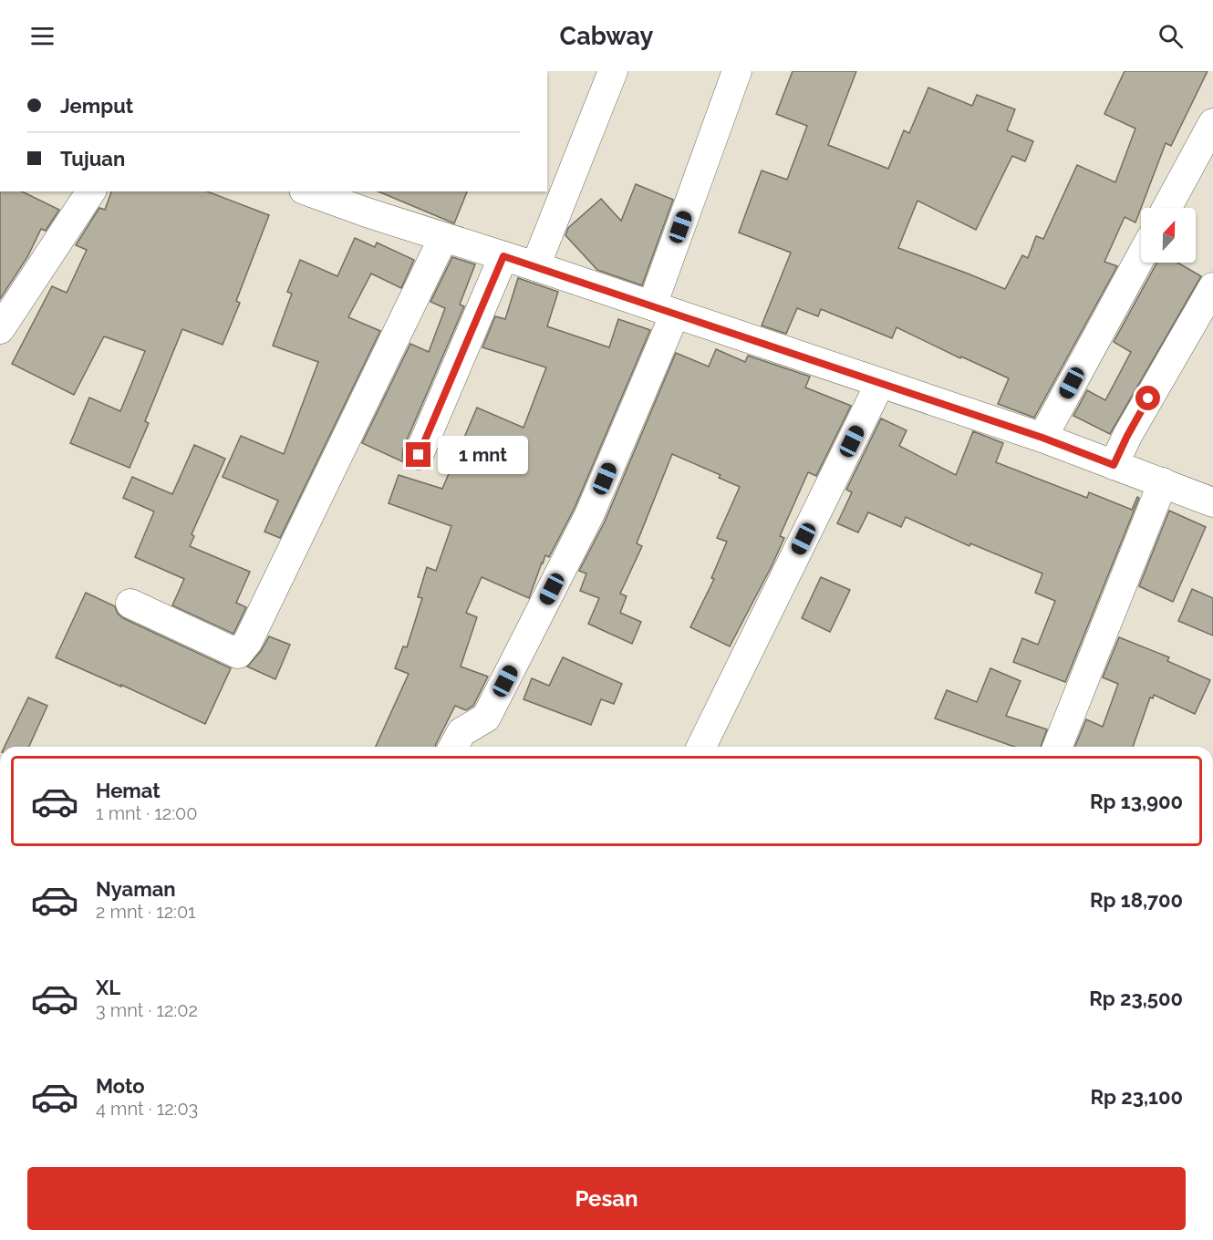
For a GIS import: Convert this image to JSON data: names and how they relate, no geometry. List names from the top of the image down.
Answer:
{
  "north": "top",
  "page": {
    "header": "Cabway",
    "banner": ["Jemput", "Tujuan"],
    "bubble": "1 mnt",
    "list": [
      {
        "name": "Hemat",
        "note": "1 mnt · 12:00",
        "value": "Rp 13,900"
      },
      {
        "name": "Nyaman",
        "note": "2 mnt · 12:01",
        "value": "Rp 18,700"
      },
      {
        "name": "XL",
        "note": "3 mnt · 12:02",
        "value": "Rp 23,500"
      },
      {
        "name": "Moto",
        "note": "4 mnt · 12:03",
        "value": "Rp 23,100"
      }
    ],
    "buttons": "Pesan"
  }
}
